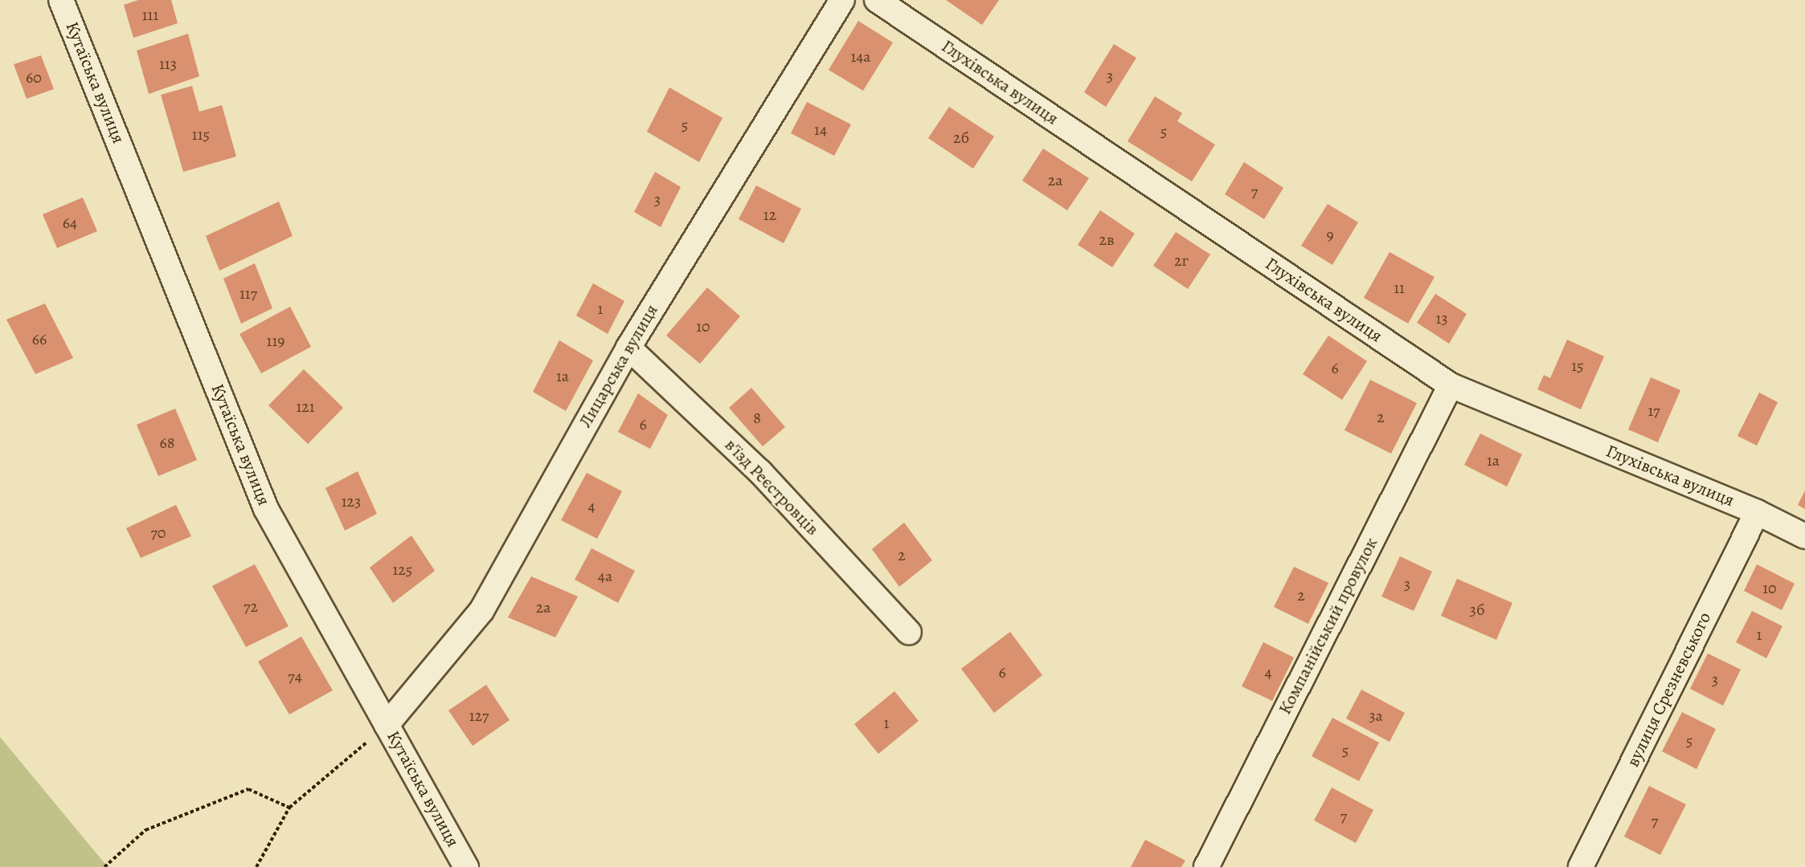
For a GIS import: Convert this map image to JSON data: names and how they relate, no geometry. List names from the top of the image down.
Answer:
{
  "streets": {
    "street": [
      "Кутаїська вулиця",
      "Глухівська вулиця",
      "Лицарська вулиця",
      "в'їзд Реєстровців",
      "Компанійський провулок",
      "вулиця Срезневського"
    ]
  },
  "crossings": [
    ["Кутаїська вулиця", "Лицарська вулиця"],
    ["Глухівська вулиця", "Компанійський провулок"],
    ["Глухівська вулиця", "вулиця Срезневського"],
    ["Лицарська вулиця", "в'їзд Реєстровців"]
  ],
  "house_numbers": [
    "111",
    "14а",
    "113",
    "3",
    "60",
    "5",
    "14",
    "5",
    "115",
    "2б",
    "2а",
    "7",
    "3",
    "12",
    "64",
    "9",
    "2в",
    "2г",
    "11",
    "117",
    "1",
    "13",
    "10",
    "66",
    "119",
    "15",
    "6",
    "1а",
    "121",
    "17",
    "2",
    "8",
    "6",
    "68",
    "1а",
    "123",
    "4",
    "70",
    "2",
    "125",
    "4а",
    "3",
    "10",
    "2",
    "72",
    "2а",
    "3б",
    "1",
    "6",
    "4",
    "74",
    "3",
    "127",
    "3а",
    "1",
    "5",
    "5",
    "7",
    "7"
  ]
}
